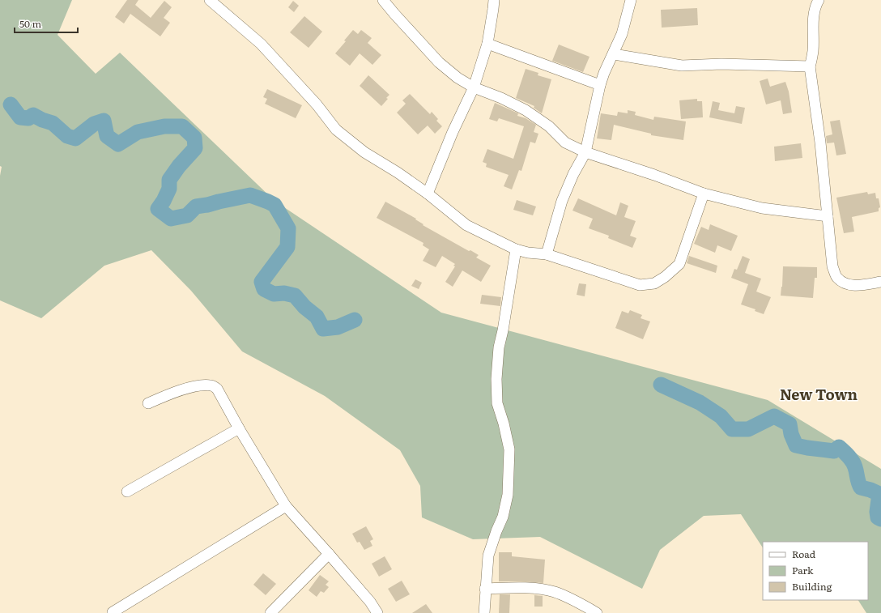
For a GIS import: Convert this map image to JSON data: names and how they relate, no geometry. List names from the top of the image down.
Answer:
{
  "districts": ["New Town"],
  "legend": ["Road", "Park", "Building"],
  "scale_bar": "50 m"
}
